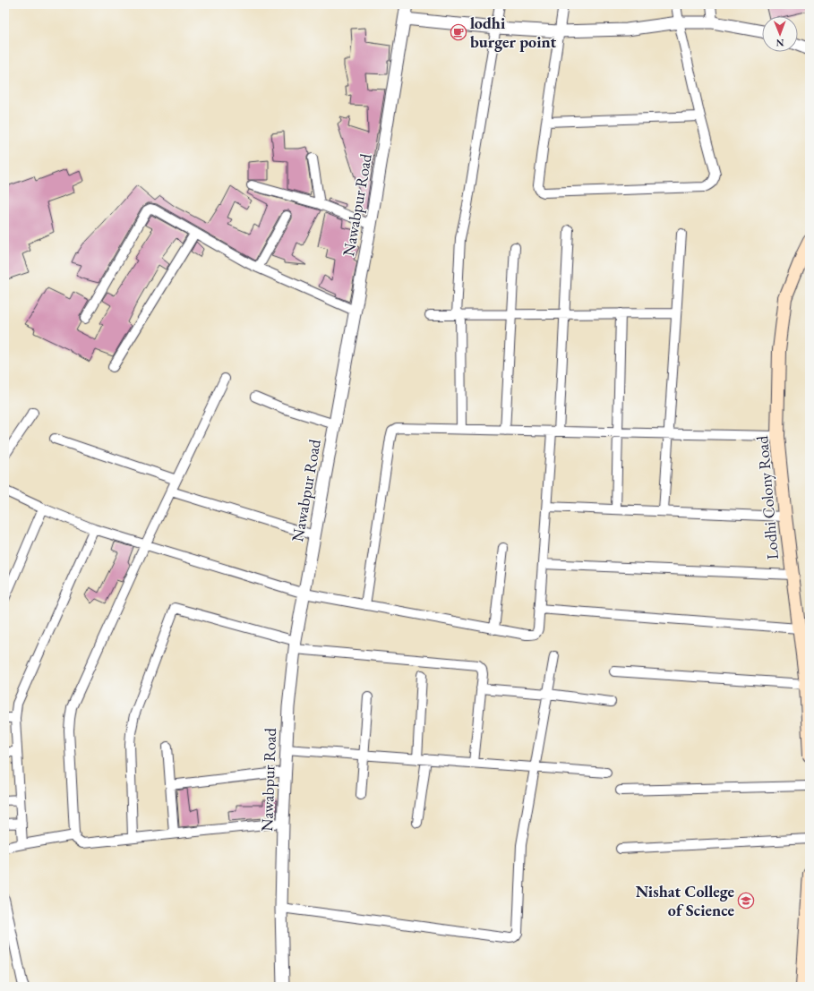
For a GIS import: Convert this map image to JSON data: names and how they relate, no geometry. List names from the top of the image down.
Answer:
{
  "streets": {
    "main road": ["Lodhi Colony Road"],
    "street": ["Nawabpur Road"]
  },
  "places": {
    "cafe": ["lodhi burger point"],
    "school or university": ["Nishat College of Science"]
  },
  "north": "bottom"
}
